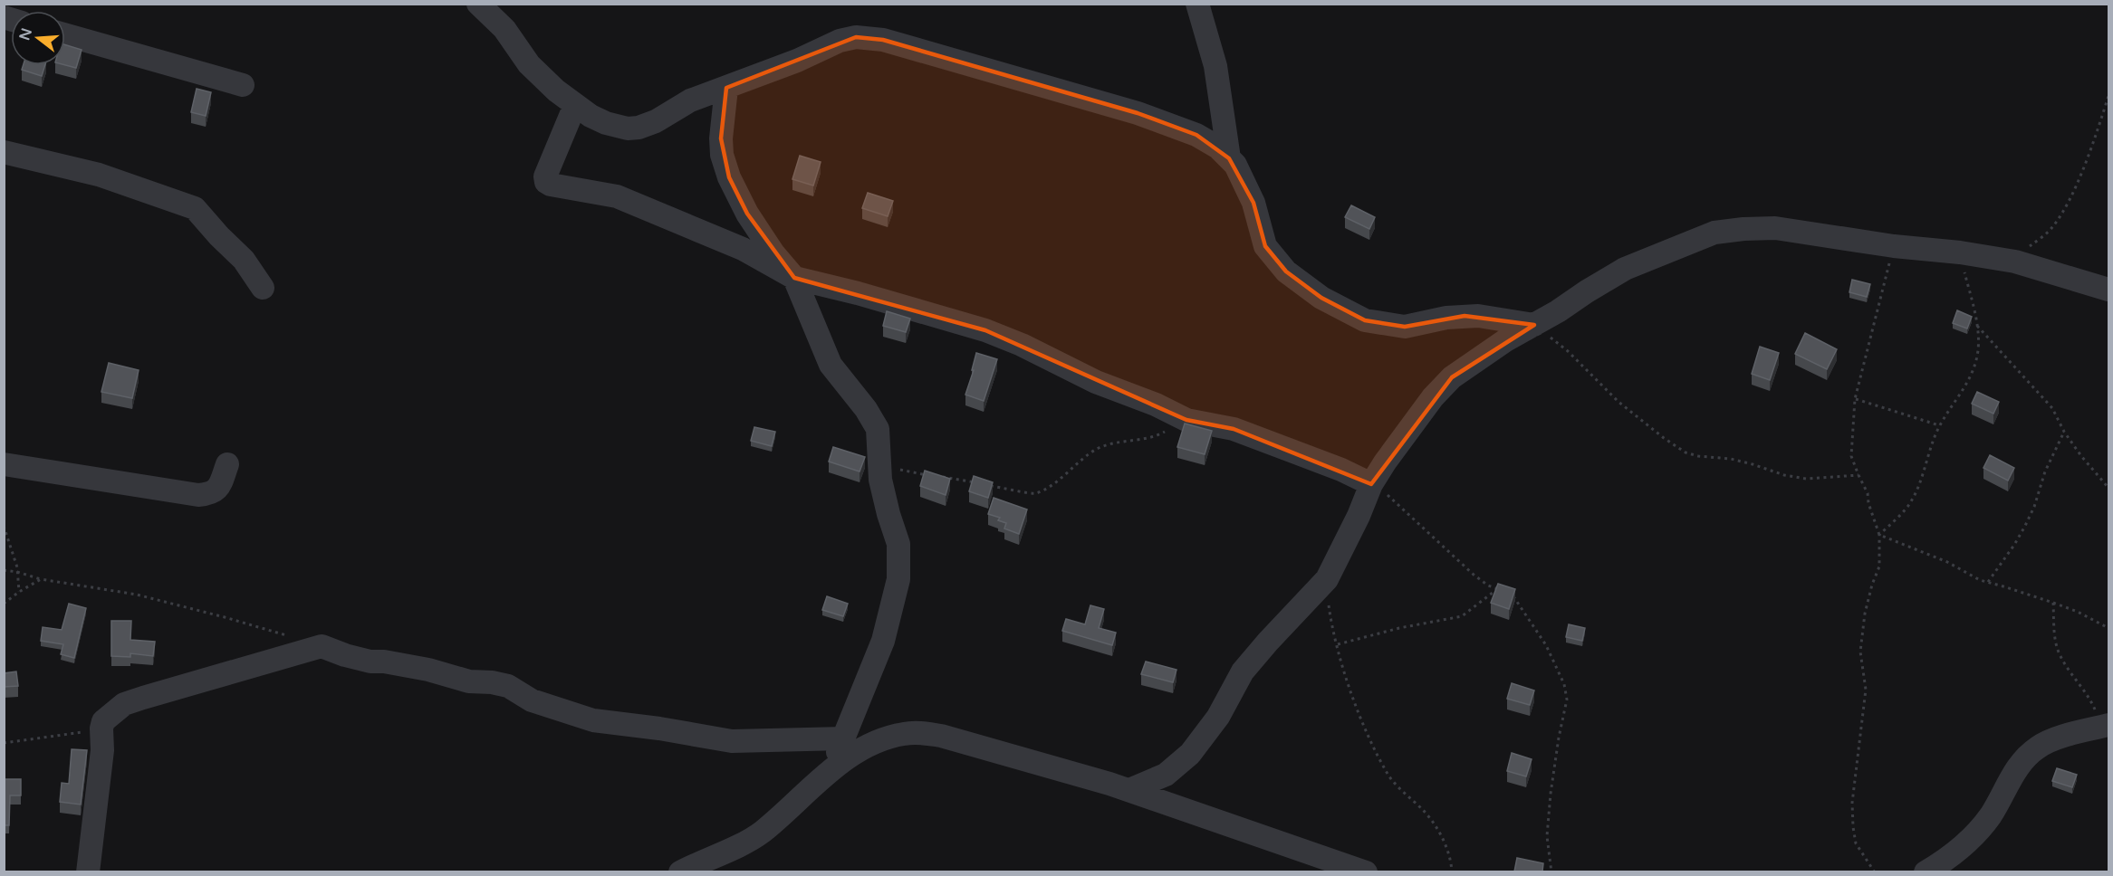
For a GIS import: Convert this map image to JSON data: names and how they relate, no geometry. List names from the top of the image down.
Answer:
{
  "north": "left"
}
